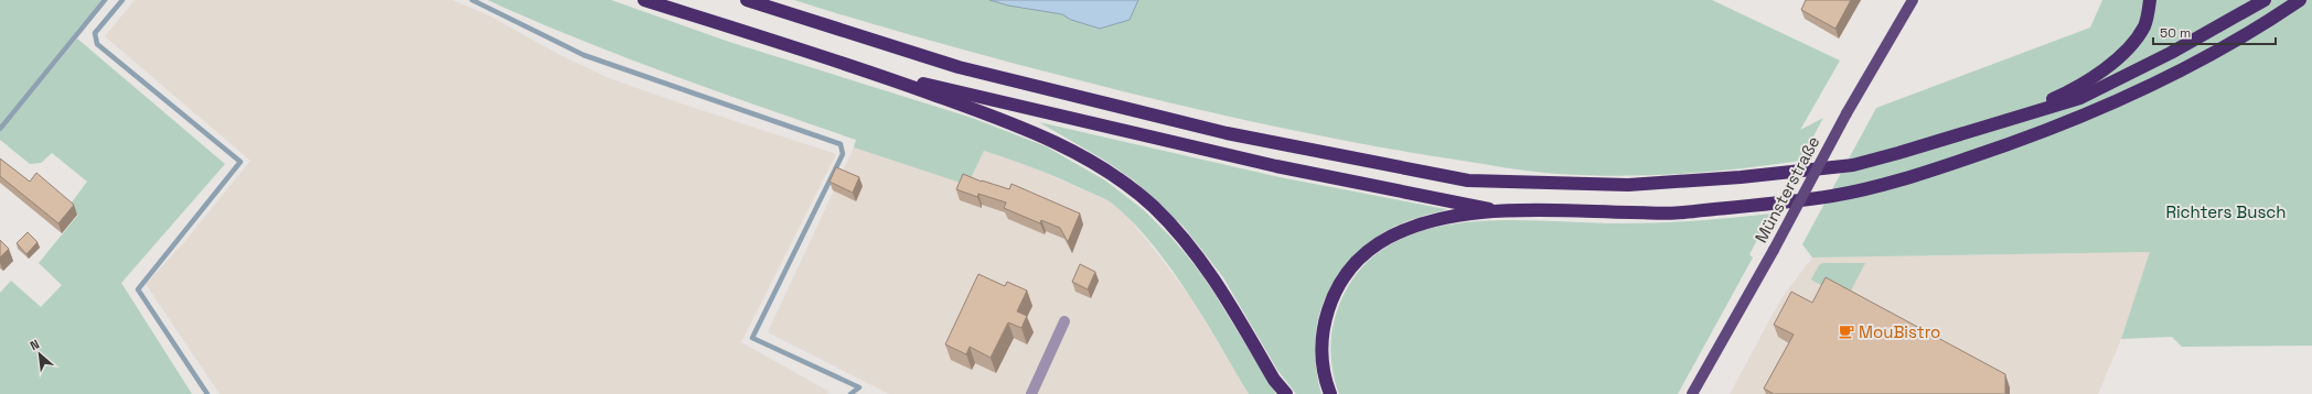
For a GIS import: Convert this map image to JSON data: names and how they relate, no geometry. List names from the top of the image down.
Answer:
{
  "streets": {
    "main road": ["Münsterstraße"]
  },
  "parks": ["Richters Busch"],
  "places": {
    "cafe": ["MouBistro"]
  },
  "scale_bar": "50 m",
  "north": "top left"
}
